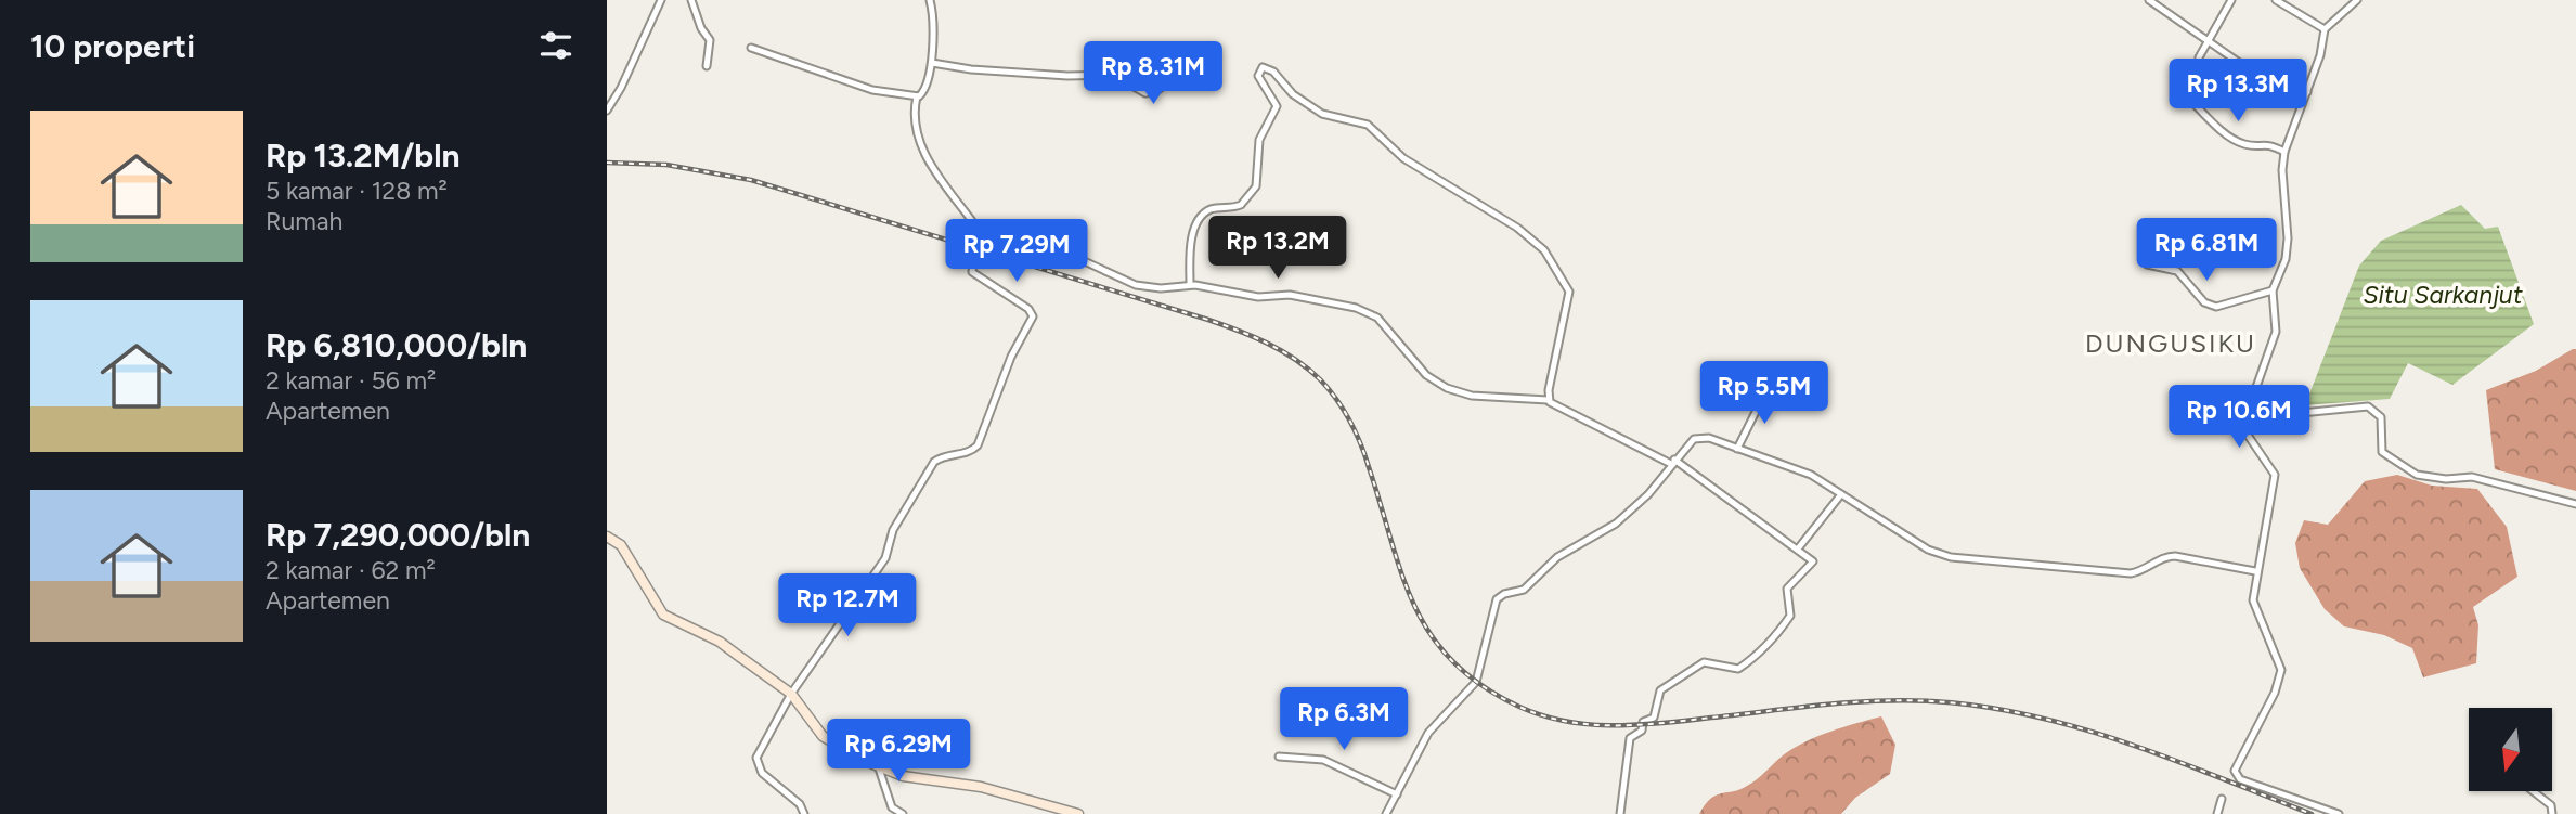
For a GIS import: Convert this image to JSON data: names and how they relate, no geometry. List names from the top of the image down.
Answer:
{
  "districts": ["DUNGUSIKU"],
  "water": ["Situ Sarkanjut"],
  "north": "bottom",
  "page": {
    "heading": "10 properti",
    "price": [
      "Rp 8.31M",
      "Rp 13.3M",
      "Rp 13.2M",
      "Rp 6.81M",
      "Rp 7.29M",
      "Rp 5.5M",
      "Rp 10.6M",
      "Rp 12.7M",
      "Rp 6.3M",
      "Rp 6.29M"
    ],
    "list": [
      {
        "name": "Rp 13.2M/bln",
        "note": "5 kamar · 128 m² · Rumah"
      },
      {
        "name": "Rp 6,810,000/bln",
        "note": "2 kamar · 56 m² · Apartemen"
      },
      {
        "name": "Rp 7,290,000/bln",
        "note": "2 kamar · 62 m² · Apartemen"
      }
    ]
  }
}
